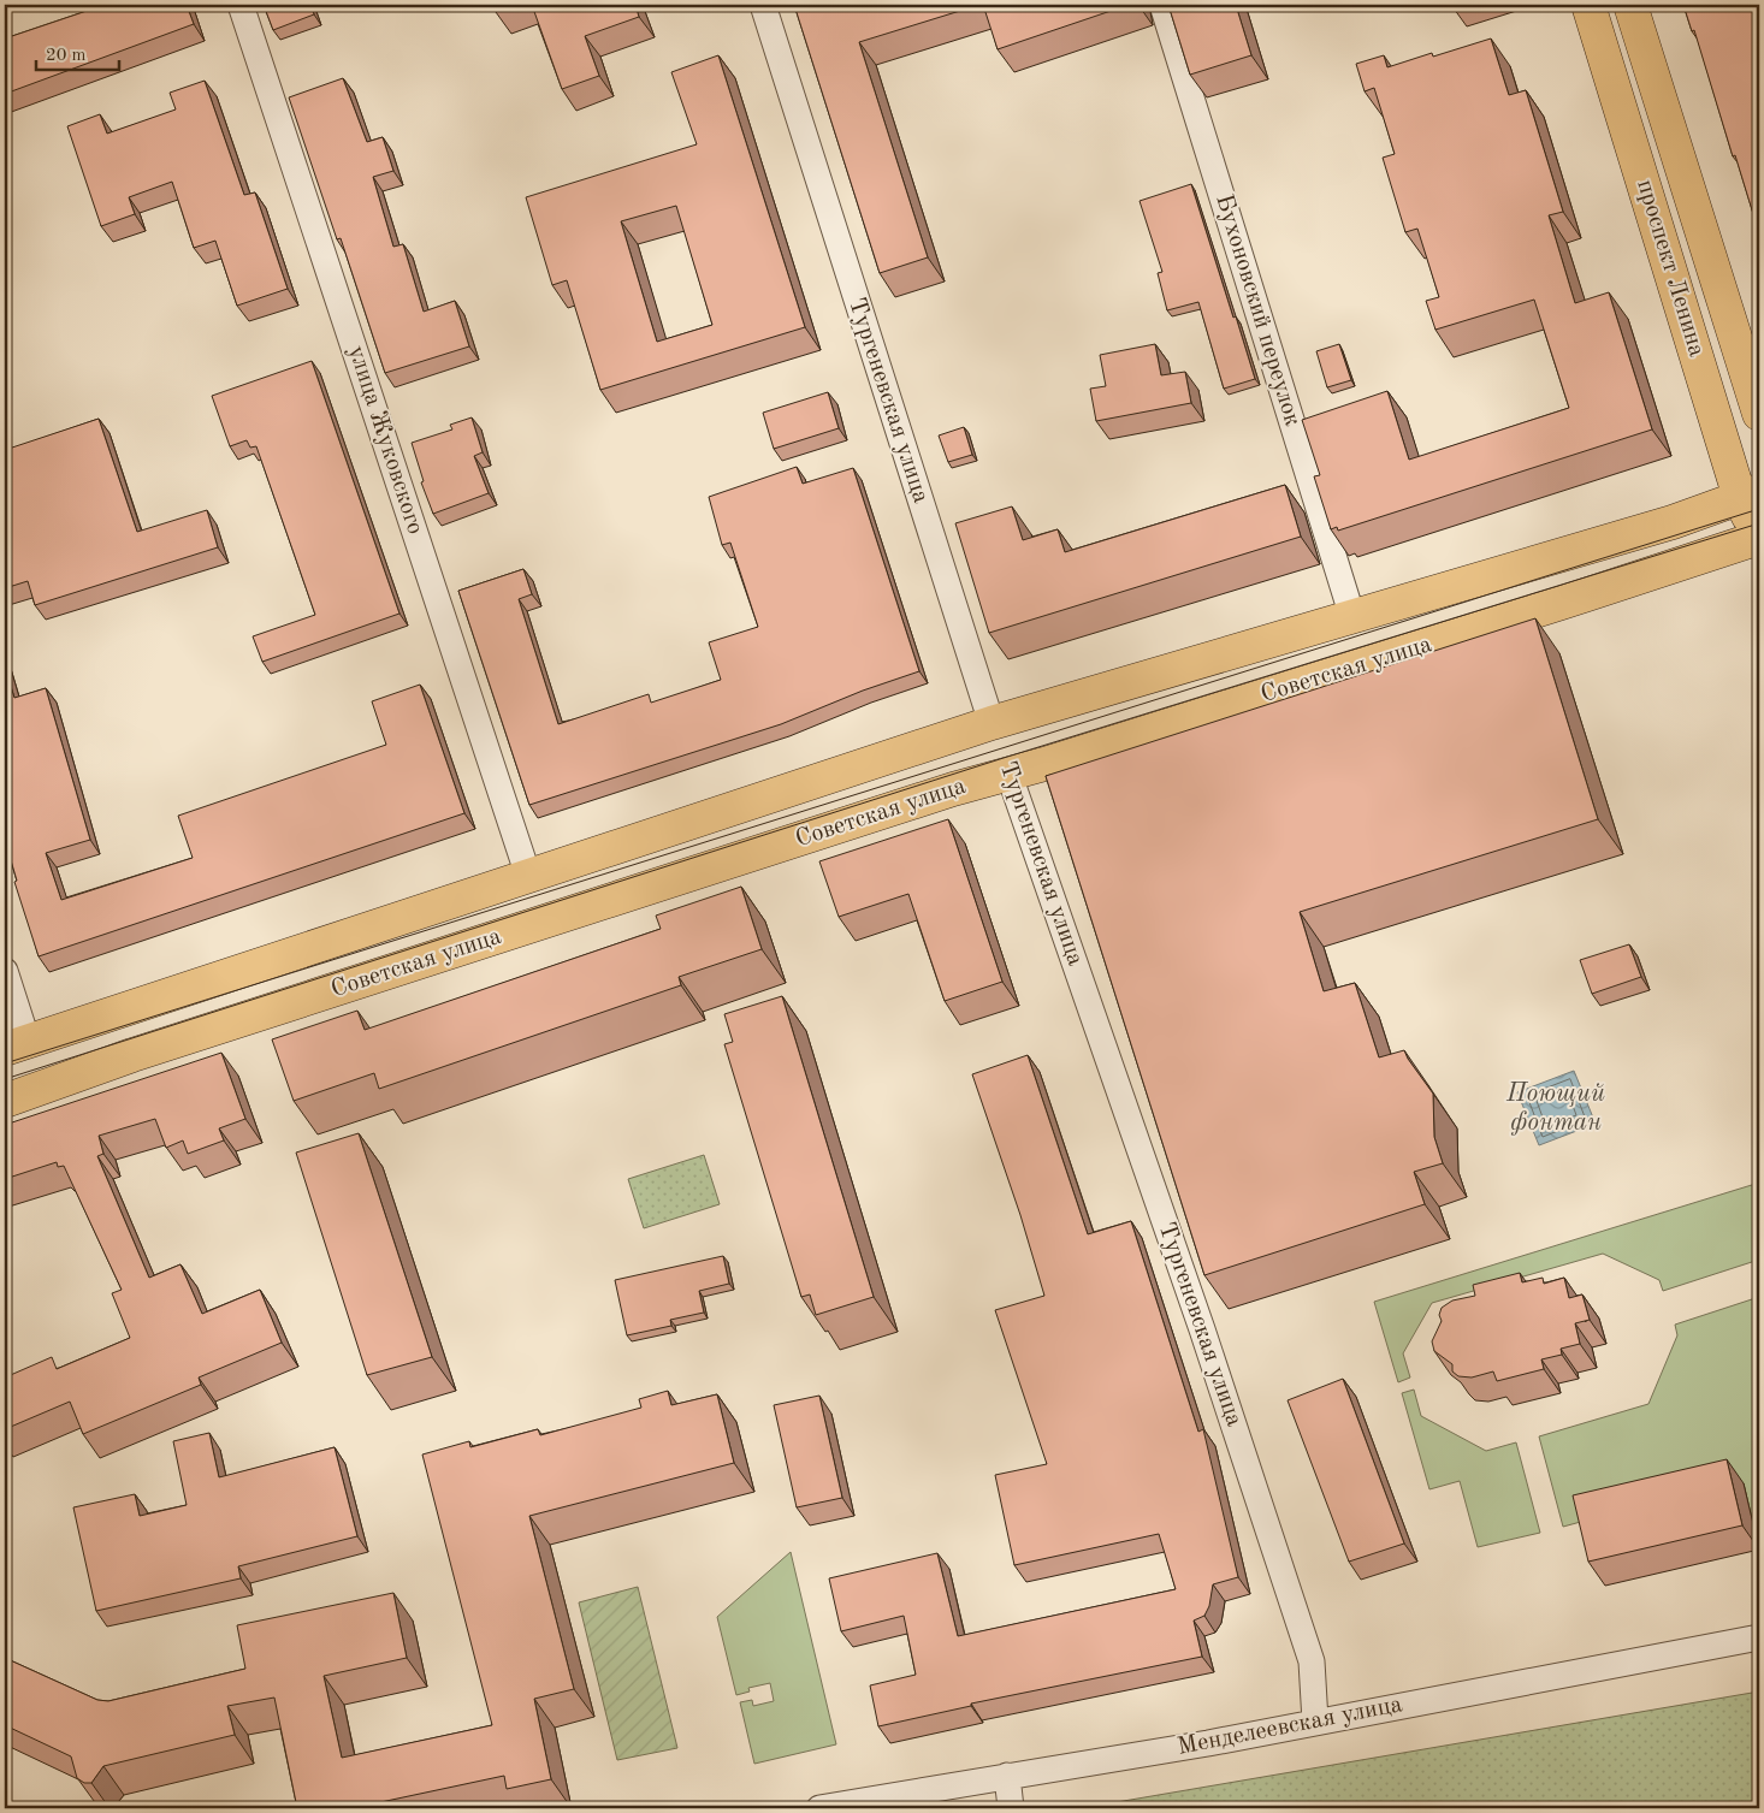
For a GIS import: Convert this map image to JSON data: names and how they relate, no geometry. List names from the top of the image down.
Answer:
{
  "streets": {
    "main road": ["проспект Ленина", "Тургеневская улица", "Советская улица"],
    "street": ["Бухоновский переулок", "улица Жуковского", "Менделеевская улица"]
  },
  "crossings": [
    ["проспект Ленина", "Советская улица"],
    ["Бухоновский переулок", "Советская улица"],
    ["Тургеневская улица", "Советская улица"],
    ["Тургеневская улица", "Менделеевская улица"],
    ["улица Жуковского", "Советская улица"]
  ],
  "water": ["Поющий фонтан"],
  "scale_bar": "20 m"
}
